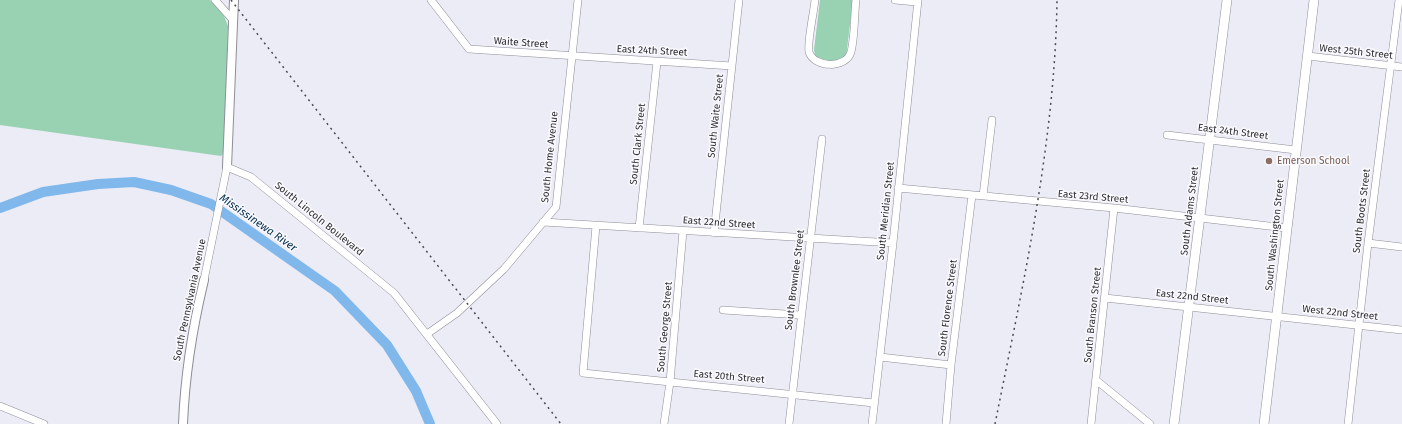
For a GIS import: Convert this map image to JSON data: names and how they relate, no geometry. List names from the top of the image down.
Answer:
{
  "streets": {
    "main road": ["South Adams Street", "South Washington Street"],
    "street": [
      "Waite Street",
      "East 24th Street",
      "West 25th Street",
      "South Waite Street",
      "South Clark Street",
      "South Home Avenue",
      "East 23rd Street",
      "South Meridian Street",
      "South Boots Street",
      "South Lincoln Boulevard",
      "East 22nd Street",
      "South Brownlee Street",
      "South Pennsylvania Avenue",
      "South Florence Street",
      "West 22nd Street",
      "South Branson Street",
      "South George Street",
      "East 20th Street"
    ]
  },
  "crossings": [
    ["Waite Street", "East 24th Street"],
    ["Waite Street", "South Home Avenue"],
    ["East 24th Street", "South Waite Street"],
    ["East 24th Street", "South Clark Street"],
    ["East 24th Street", "South Home Avenue"],
    ["East 24th Street", "South Adams Street"],
    ["East 24th Street", "South Washington Street"],
    ["West 25th Street", "South Boots Street"],
    ["West 25th Street", "South Washington Street"],
    ["South Waite Street", "East 22nd Street"],
    ["South Clark Street", "East 22nd Street"],
    ["South Home Avenue", "South Lincoln Boulevard"],
    ["South Home Avenue", "East 22nd Street"],
    ["East 23rd Street", "South Meridian Street"],
    ["East 23rd Street", "South Adams Street"],
    ["East 23rd Street", "South Washington Street"],
    ["East 23rd Street", "South Florence Street"],
    ["East 23rd Street", "South Branson Street"],
    ["South Meridian Street", "East 22nd Street"],
    ["South Meridian Street", "East 20th Street"],
    ["South Adams Street", "East 22nd Street"],
    ["South Boots Street", "West 22nd Street"],
    ["South Lincoln Boulevard", "South Pennsylvania Avenue"],
    ["East 22nd Street", "South Washington Street"],
    ["East 22nd Street", "South Brownlee Street"],
    ["East 22nd Street", "West 22nd Street"],
    ["East 22nd Street", "South Branson Street"],
    ["East 22nd Street", "South George Street"],
    ["East 22nd Street", "East 20th Street"],
    ["South Washington Street", "West 22nd Street"],
    ["South Brownlee Street", "East 20th Street"],
    ["South George Street", "East 20th Street"]
  ],
  "water": ["Mississinewa River"],
  "places": ["Emerson School"]
}
